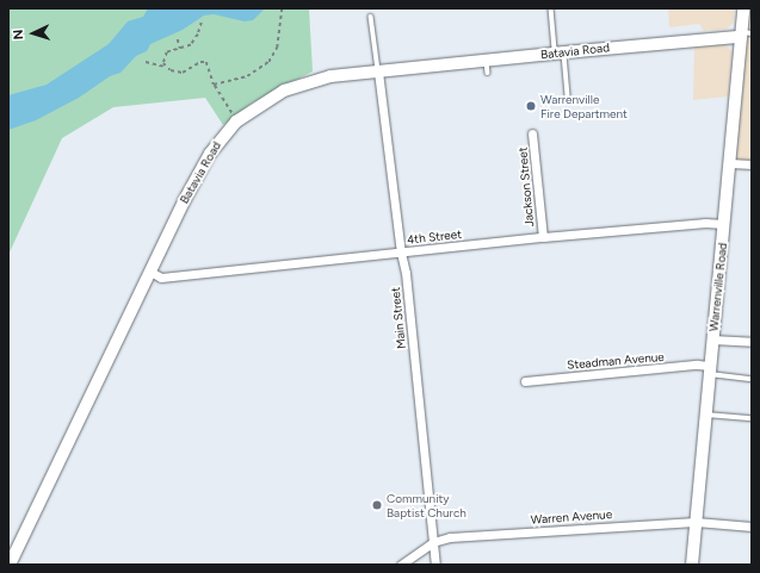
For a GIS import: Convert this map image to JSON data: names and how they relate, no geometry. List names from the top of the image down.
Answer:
{
  "streets": {
    "main road": ["Batavia Road", "Warrenville Road"],
    "street": [
      "Jackson Street",
      "4th Street",
      "Main Street",
      "Steadman Avenue",
      "Warren Avenue"
    ]
  },
  "crossings": [
    ["Batavia Road", "4th Street"],
    ["Batavia Road", "Warrenville Road"],
    ["Batavia Road", "Main Street"],
    ["Jackson Street", "4th Street"],
    ["4th Street", "Warrenville Road"],
    ["4th Street", "Main Street"],
    ["Warrenville Road", "Steadman Avenue"],
    ["Warrenville Road", "Warren Avenue"],
    ["Main Street", "Warren Avenue"]
  ],
  "places": ["Warrenville Fire Department", "Community Baptist Church"],
  "north": "left"
}
